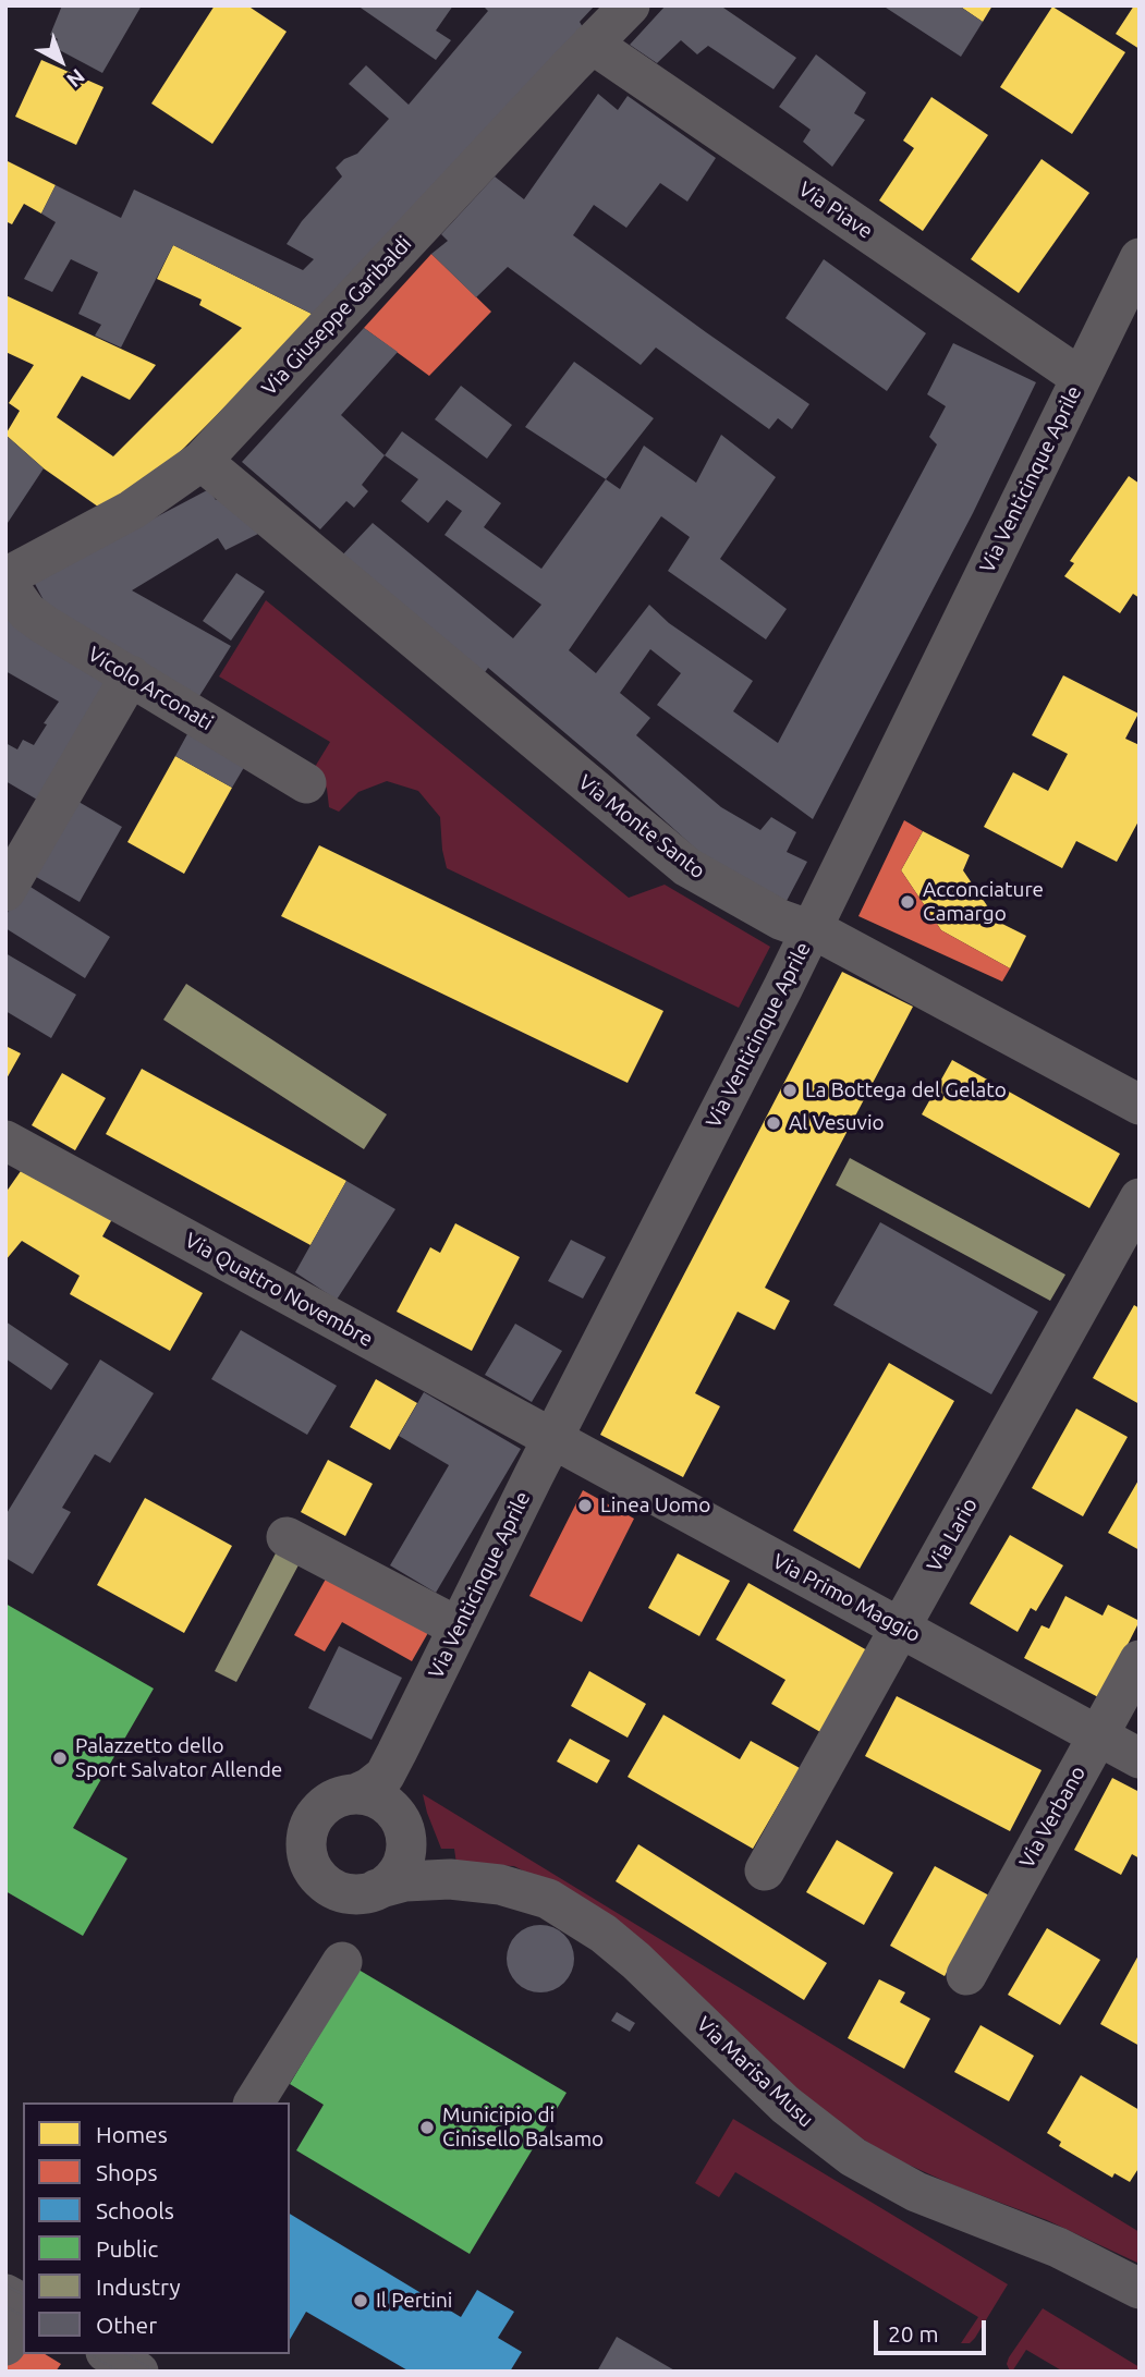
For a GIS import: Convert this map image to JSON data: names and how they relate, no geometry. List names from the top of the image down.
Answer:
{
  "streets": {
    "street": [
      "Via Piave",
      "Via Giuseppe Garibaldi",
      "Via Venticinque Aprile",
      "Vicolo Arconati",
      "Via Monte Santo",
      "Via Quattro Novembre",
      "Via Lario",
      "Via Primo Maggio",
      "Via Verbano",
      "Via Marisa Musu"
    ]
  },
  "crossings": [
    ["Via Piave", "Via Giuseppe Garibaldi"],
    ["Via Piave", "Via Venticinque Aprile"],
    ["Via Giuseppe Garibaldi", "Vicolo Arconati"],
    ["Via Giuseppe Garibaldi", "Via Monte Santo"],
    ["Via Venticinque Aprile", "Via Monte Santo"],
    ["Via Venticinque Aprile", "Via Quattro Novembre"],
    ["Via Venticinque Aprile", "Via Primo Maggio"],
    ["Via Venticinque Aprile", "Via Marisa Musu"],
    ["Via Quattro Novembre", "Via Primo Maggio"],
    ["Via Lario", "Via Primo Maggio"],
    ["Via Primo Maggio", "Via Verbano"]
  ],
  "places": [
    "Acconciature Camargo",
    "La Bottega del Gelato",
    "Al Vesuvio",
    "Linea Uomo",
    "Palazzetto dello Sport Salvator Allende",
    "Municipio di Cinisello Balsamo",
    "Il Pertini"
  ],
  "legend": [
    "Homes",
    "Shops",
    "Schools",
    "Public",
    "Industry",
    "Other"
  ],
  "scale_bar": "20 m",
  "north": "bottom right"
}
